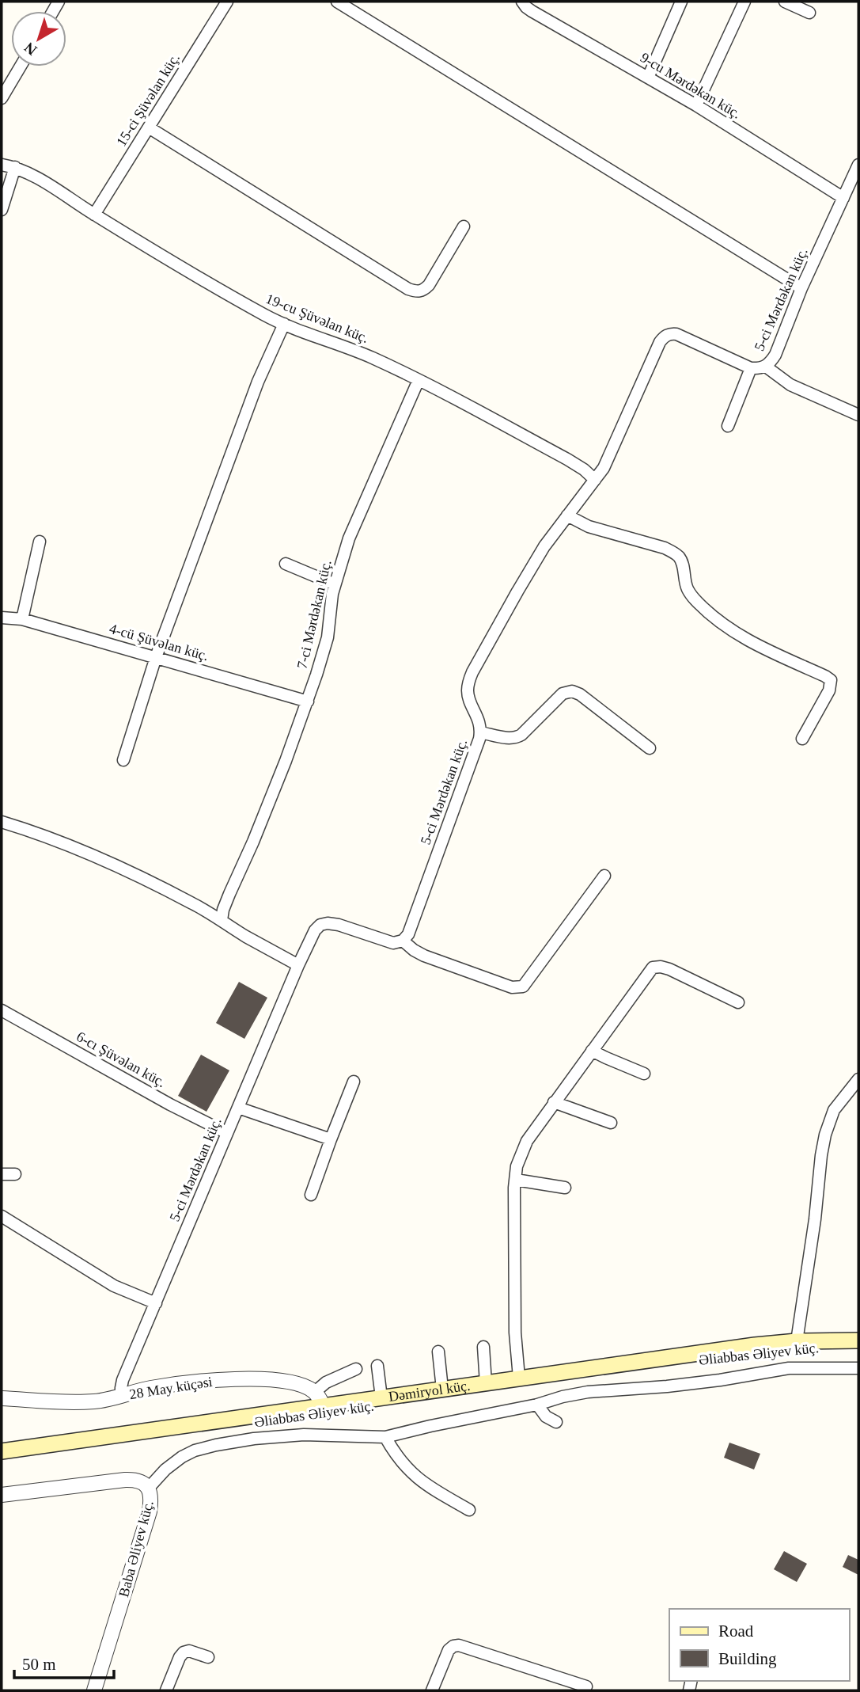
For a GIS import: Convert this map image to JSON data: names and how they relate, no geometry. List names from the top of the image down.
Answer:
{
  "streets": {
    "main road": ["Əliabbas Əliyev küç.", "Dəmiryol küç."],
    "street": [
      "9-cu Mərdəkan küç.",
      "15-ci Şüvəlan küç.",
      "5-ci Mərdəkan küç.",
      "19-cu Şüvəlan küç.",
      "7-ci Mərdəkan küç.",
      "4-cü Şüvəlan küç.",
      "6-cı Şüvəlan küç.",
      "28 May küçəsi",
      "Baba Əliyev küç."
    ]
  },
  "crossings": [
    ["9-cu Mərdəkan küç.", "5-ci Mərdəkan küç."],
    ["15-ci Şüvəlan küç.", "19-cu Şüvəlan küç."],
    ["5-ci Mərdəkan küç.", "19-cu Şüvəlan küç."],
    ["5-ci Mərdəkan küç.", "6-cı Şüvəlan küç."],
    ["5-ci Mərdəkan küç.", "28 May küçəsi"],
    ["19-cu Şüvəlan küç.", "7-ci Mərdəkan küç."],
    ["7-ci Mərdəkan küç.", "4-cü Şüvəlan küç."],
    ["Əliabbas Əliyev küç.", "28 May küçəsi"],
    ["Əliabbas Əliyev küç.", "Dəmiryol küç."],
    ["28 May küçəsi", "Dəmiryol küç."]
  ],
  "legend": ["Road", "Building"],
  "scale_bar": "50 m",
  "north": "bottom left"
}
